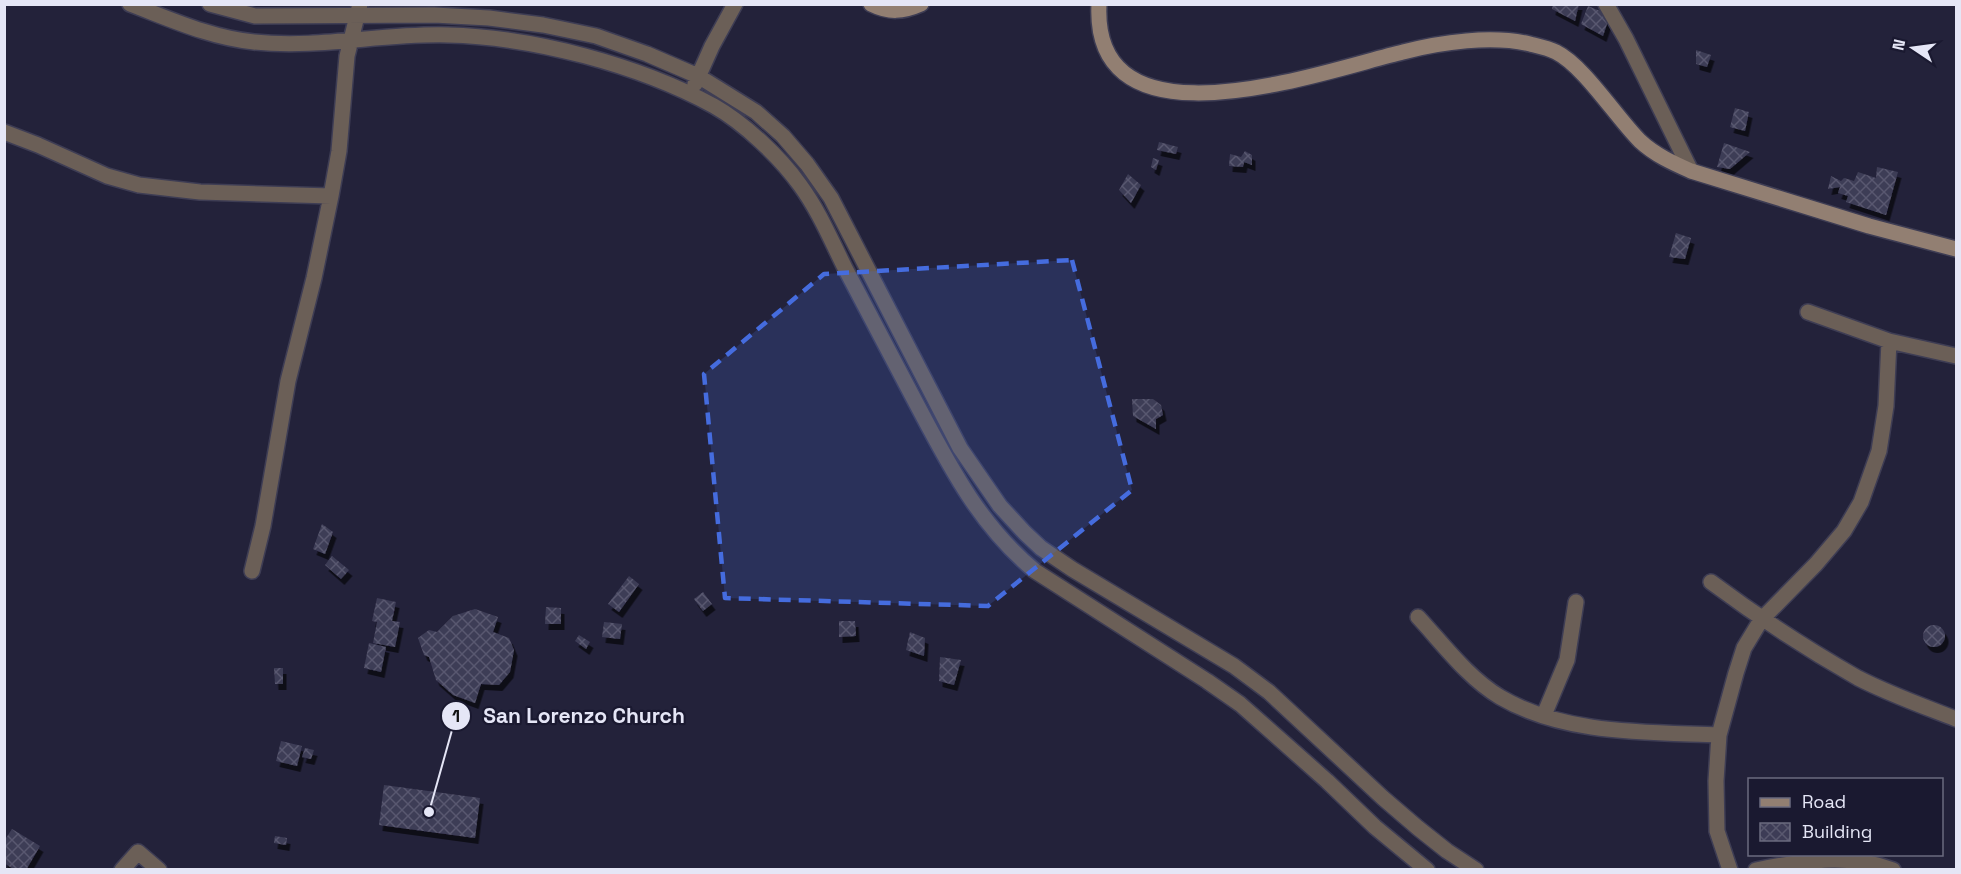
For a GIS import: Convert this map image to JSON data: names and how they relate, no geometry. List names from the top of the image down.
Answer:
{
  "places": ["San Lorenzo Church"],
  "legend": ["Road", "Building"],
  "north": "left"
}
